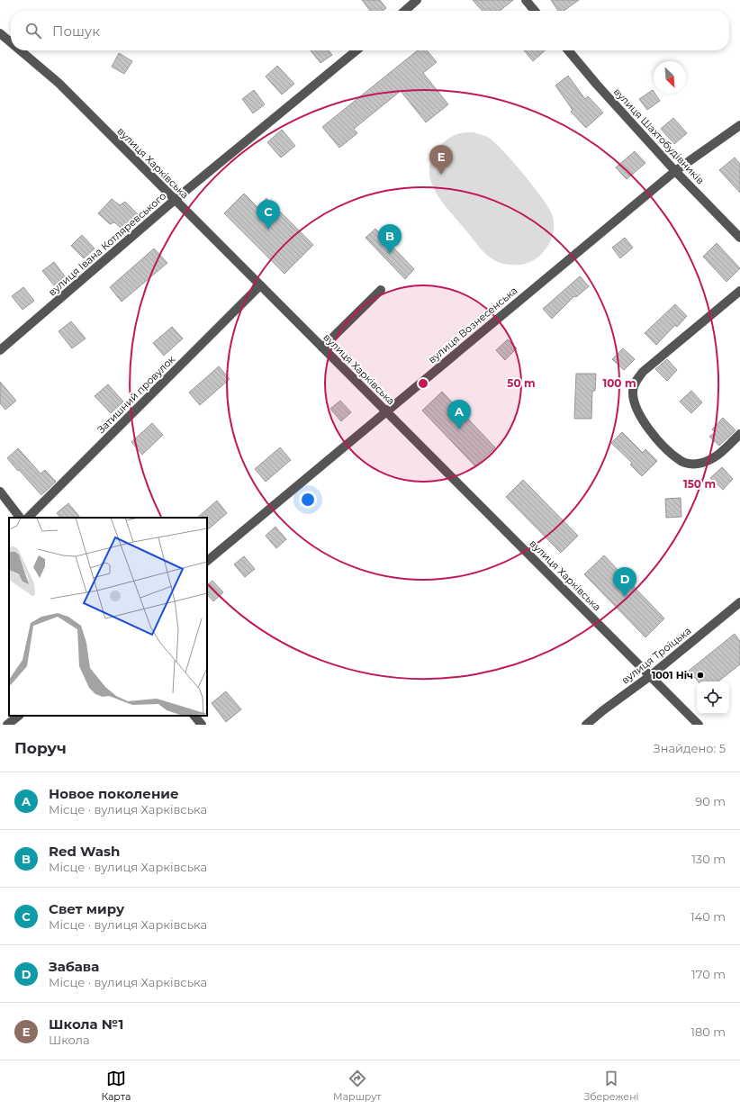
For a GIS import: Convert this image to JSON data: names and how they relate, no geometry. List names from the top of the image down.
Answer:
{
  "streets": {
    "street": [
      "вулиця Шахтобудівників",
      "вулиця Харківська",
      "вулиця Івана Котляревського",
      "вулиця Вознесенська",
      "Затишний провулок",
      "вулиця Троїцька"
    ]
  },
  "crossings": [
    ["вулиця Шахтобудівників", "вулиця Вознесенська"],
    ["вулиця Харківська", "вулиця Івана Котляревського"],
    ["вулиця Харківська", "вулиця Вознесенська"],
    ["вулиця Харківська", "Затишний провулок"],
    ["вулиця Харківська", "вулиця Троїцька"]
  ],
  "places": ["1001 Ніч"],
  "north": "bottom right",
  "page": {
    "search": "Пошук",
    "pins": [
      "E",
      "C",
      "B",
      "A",
      "D"
    ],
    "heading": ["Поруч", "Знайдено: 5"],
    "list": [
      {
        "mark": "A",
        "name": "Новое поколение",
        "note": "Місце · вулиця Харківська",
        "value": "90 m"
      },
      {
        "mark": "B",
        "name": "Red Wash",
        "note": "Місце · вулиця Харківська",
        "value": "130 m"
      },
      {
        "mark": "C",
        "name": "Свет миру",
        "note": "Місце · вулиця Харківська",
        "value": "140 m"
      },
      {
        "mark": "D",
        "name": "Забава",
        "note": "Місце · вулиця Харківська",
        "value": "170 m"
      },
      {
        "mark": "E",
        "name": "Школа №1",
        "note": "Школа",
        "value": "180 m"
      }
    ],
    "nav": ["Карта", "Маршрут", "Збережені"]
  },
  "rings": ["50 m", "100 m", "150 m"]
}
